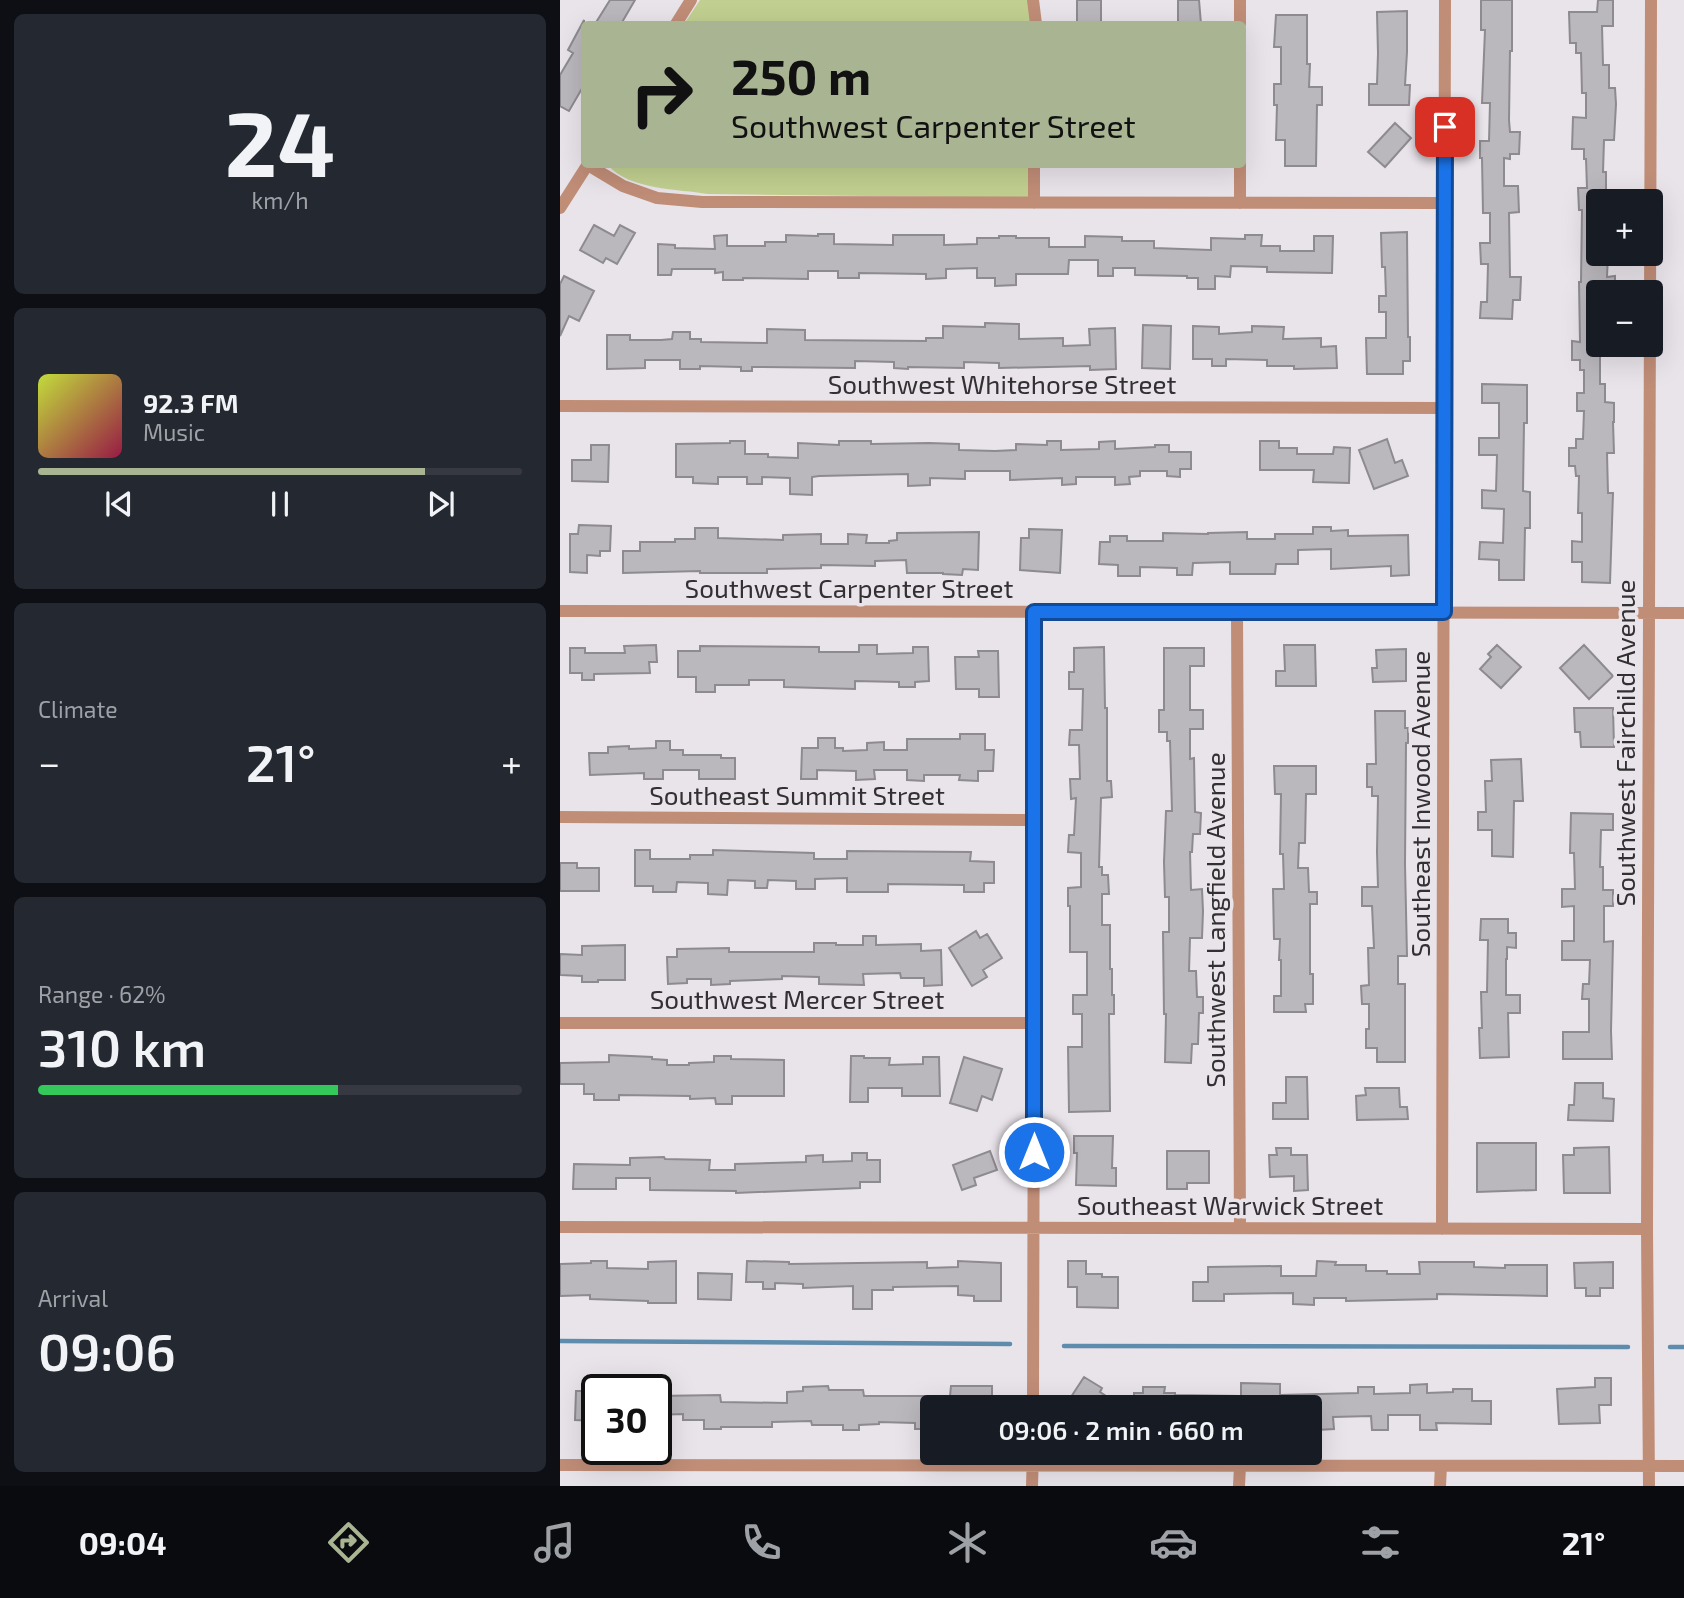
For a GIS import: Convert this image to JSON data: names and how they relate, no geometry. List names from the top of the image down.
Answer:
{
  "streets": {
    "street": [
      "Southwest Whitehorse Street",
      "Southwest Carpenter Street",
      "Southwest Fairchild Avenue",
      "Southeast Summit Street",
      "Southeast Inwood Avenue",
      "Southwest Langfield Avenue",
      "Southwest Mercer Street",
      "Southeast Warwick Street"
    ]
  },
  "crossings": [
    ["Southwest Whitehorse Street", "Southeast Inwood Avenue"],
    ["Southwest Carpenter Street", "Southwest Fairchild Avenue"],
    ["Southwest Carpenter Street", "Southeast Inwood Avenue"],
    ["Southwest Carpenter Street", "Southwest Langfield Avenue"],
    ["Southwest Fairchild Avenue", "Southeast Warwick Street"],
    ["Southeast Inwood Avenue", "Southeast Warwick Street"],
    ["Southwest Langfield Avenue", "Southeast Warwick Street"]
  ],
  "page": {
    "tile": [
      ["24", "km/h"],
      "Climate",
      ["Range · 62%", "310 km"],
      ["Arrival", "09:06"]
    ],
    "turn": ["250 m", "Southwest Carpenter Street"],
    "map_buttons": ["+", "−"],
    "song": ["92.3 FM", "Music"],
    "heat": ["−", "21°", "+"],
    "limit": "30",
    "trip": "09:06 · 2 min · 660 m",
    "tabs": ["09:04", "21°"]
  }
}
